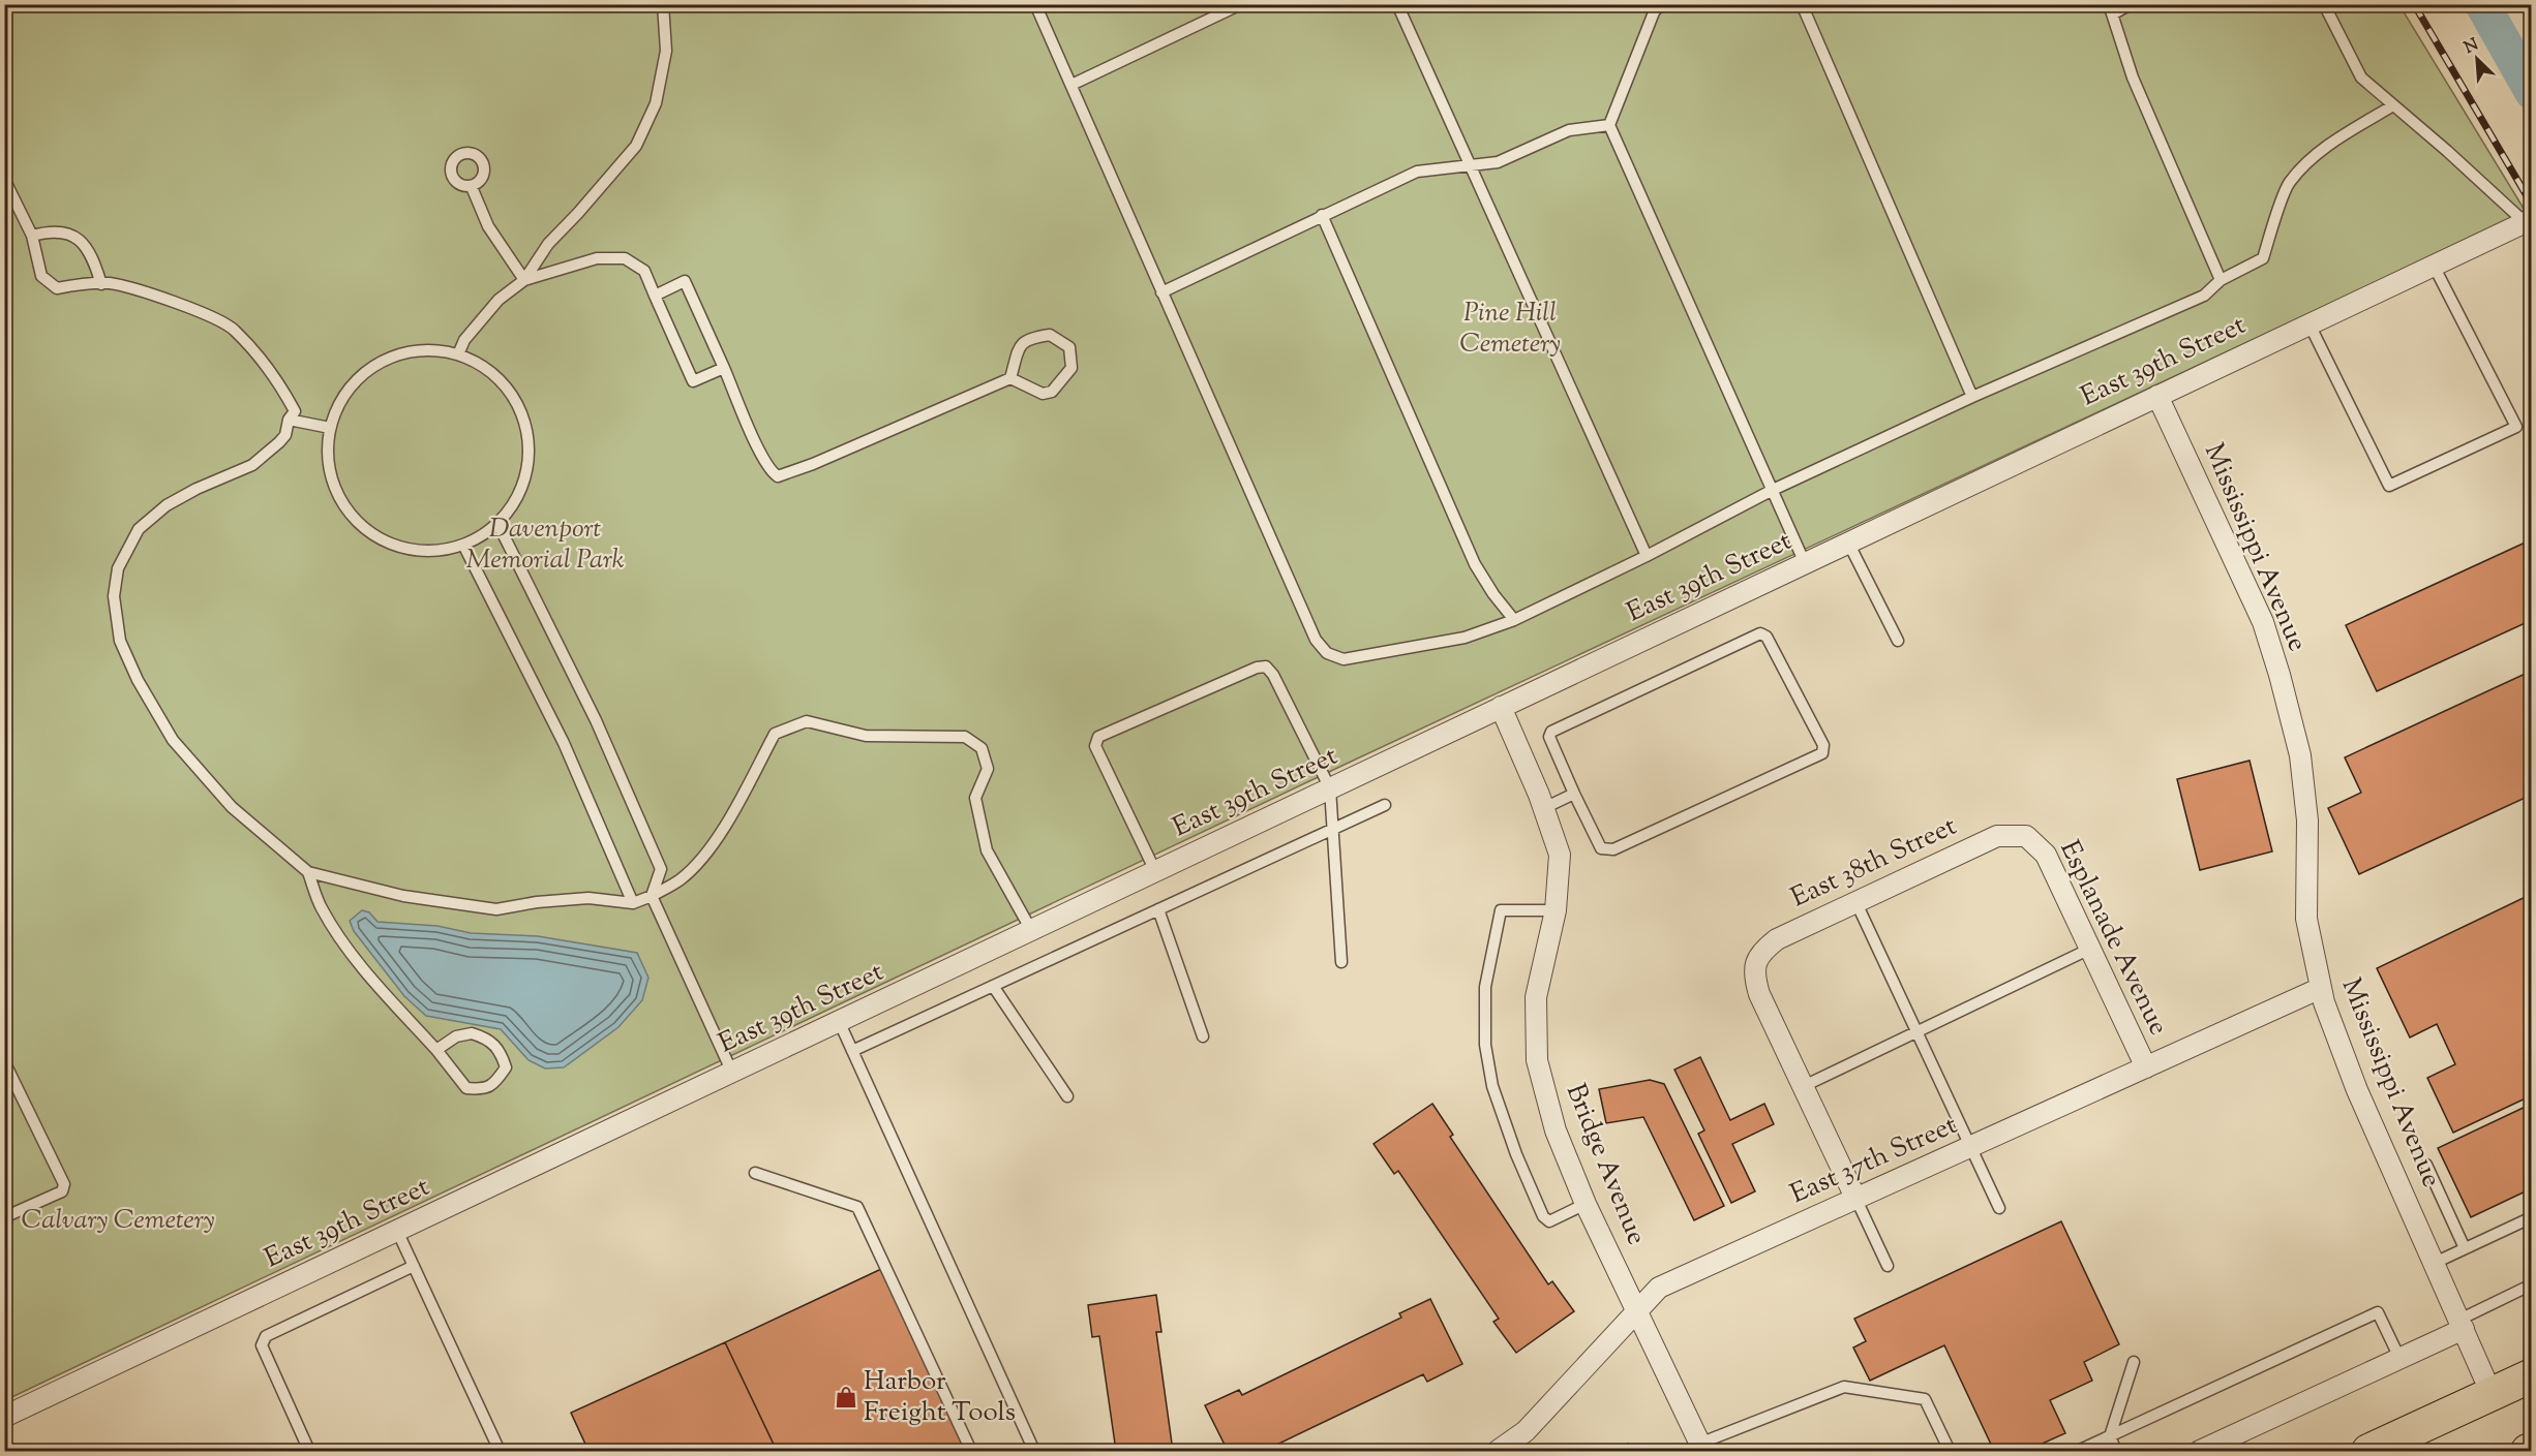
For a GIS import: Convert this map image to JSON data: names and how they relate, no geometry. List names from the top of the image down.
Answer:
{
  "streets": {
    "street": [
      "East 39th Street",
      "Mississippi Avenue",
      "East 38th Street",
      "Esplanade Avenue",
      "East 37th Street",
      "Bridge Avenue"
    ]
  },
  "crossings": [
    ["East 39th Street", "Mississippi Avenue"],
    ["East 39th Street", "Bridge Avenue"],
    ["Mississippi Avenue", "East 37th Street"],
    ["East 38th Street", "Esplanade Avenue"],
    ["Esplanade Avenue", "East 37th Street"],
    ["East 37th Street", "Bridge Avenue"]
  ],
  "parks": ["Pine Hill Cemetery", "Davenport Memorial Park", "Calvary Cemetery"],
  "places": {
    "shop": ["Harbor Freight Tools"]
  },
  "north": "top left"
}
